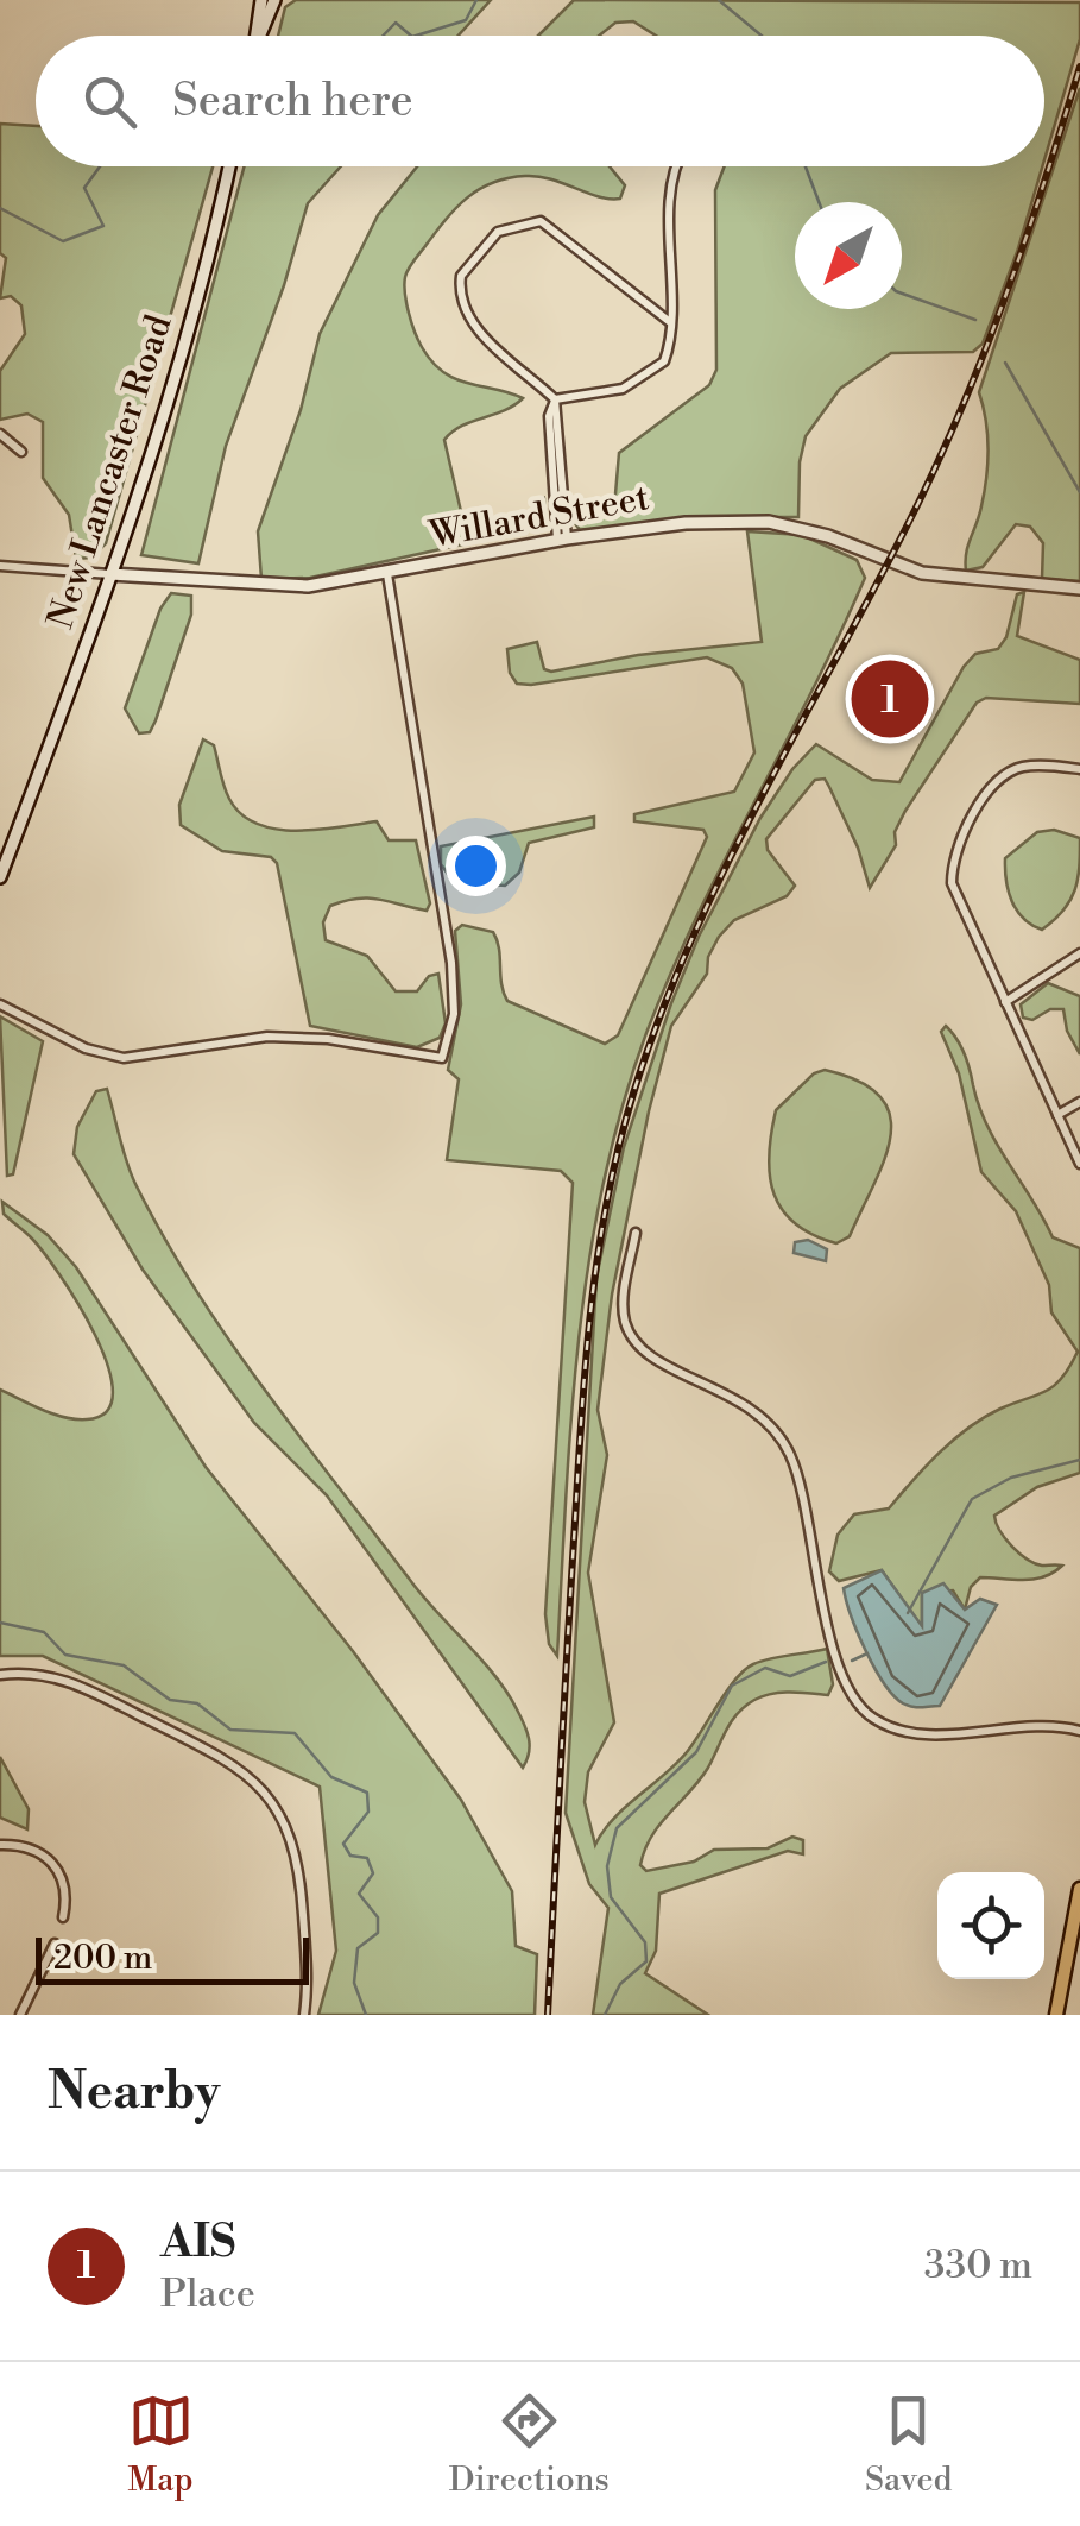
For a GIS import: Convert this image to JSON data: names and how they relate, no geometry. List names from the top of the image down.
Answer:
{
  "streets": {
    "street": ["New Lancaster Road", "Willard Street"]
  },
  "crossings": [
    ["New Lancaster Road", "Willard Street"]
  ],
  "scale_bar": "200 m",
  "north": "bottom left",
  "page": {
    "search": "Search here",
    "pins": "1",
    "scale": "200 m",
    "heading": "Nearby",
    "list": [
      {
        "mark": "1",
        "name": "AIS",
        "note": "Place",
        "value": "330 m"
      }
    ],
    "nav": ["Map", "Directions", "Saved"]
  }
}
